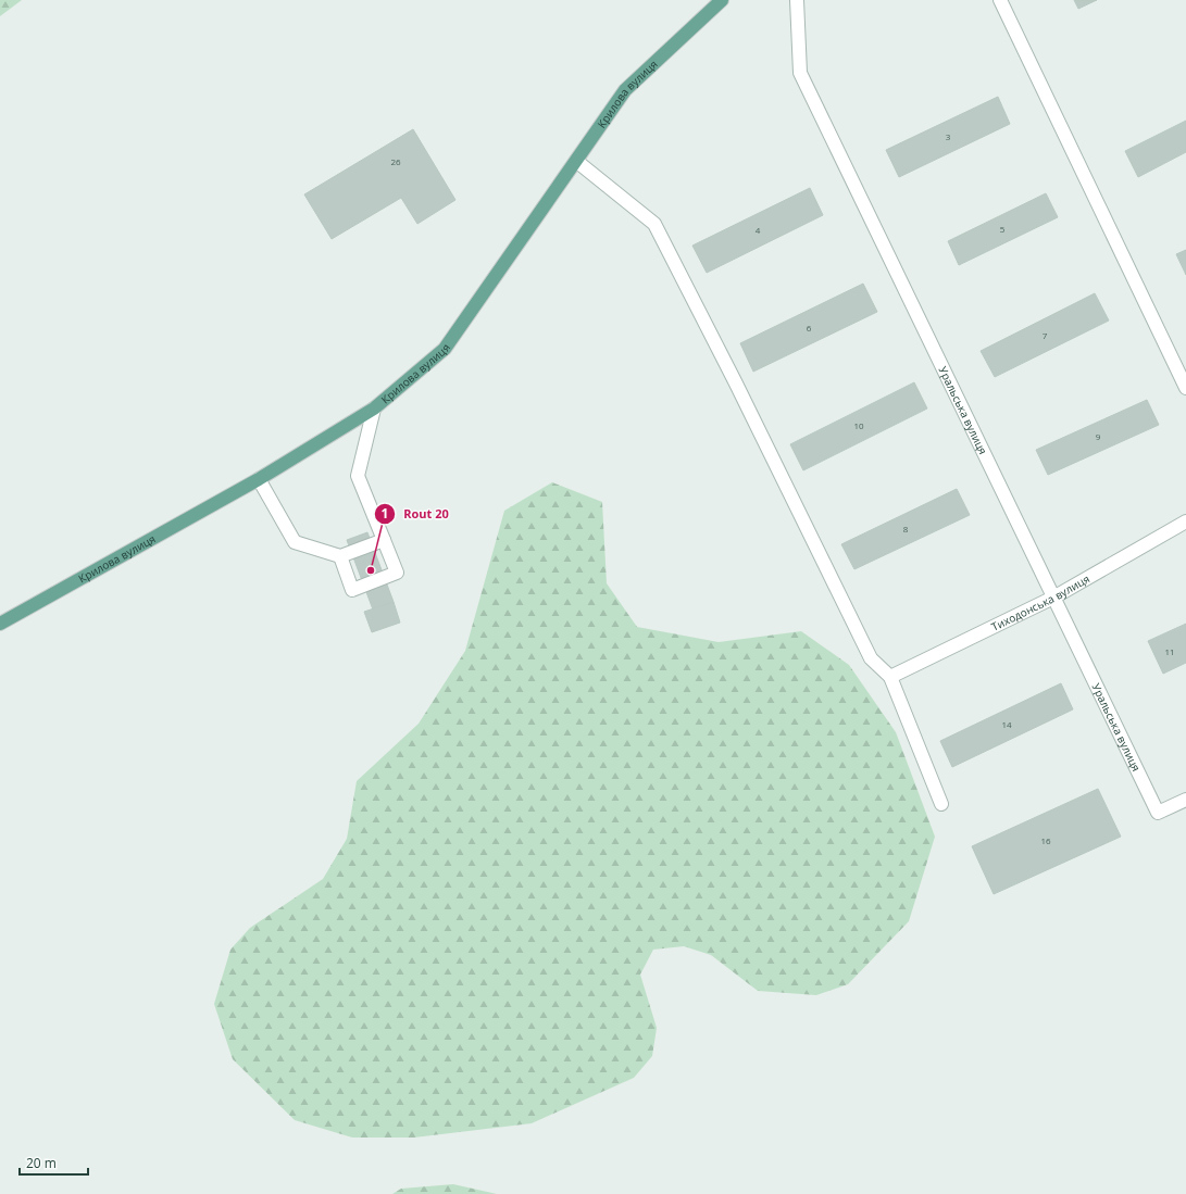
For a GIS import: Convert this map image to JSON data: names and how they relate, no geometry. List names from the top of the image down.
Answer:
{
  "streets": {
    "main road": ["Крилова вулиця"],
    "street": ["Уральська вулиця", "Тиходонська вулиця"]
  },
  "crossings": [
    ["Уральська вулиця", "Тиходонська вулиця"]
  ],
  "places": ["Rout 20"],
  "house_numbers": [
    "3",
    "26",
    "5",
    "4",
    "6",
    "7",
    "10",
    "9",
    "8",
    "11",
    "14",
    "16"
  ],
  "scale_bar": "20 m"
}
